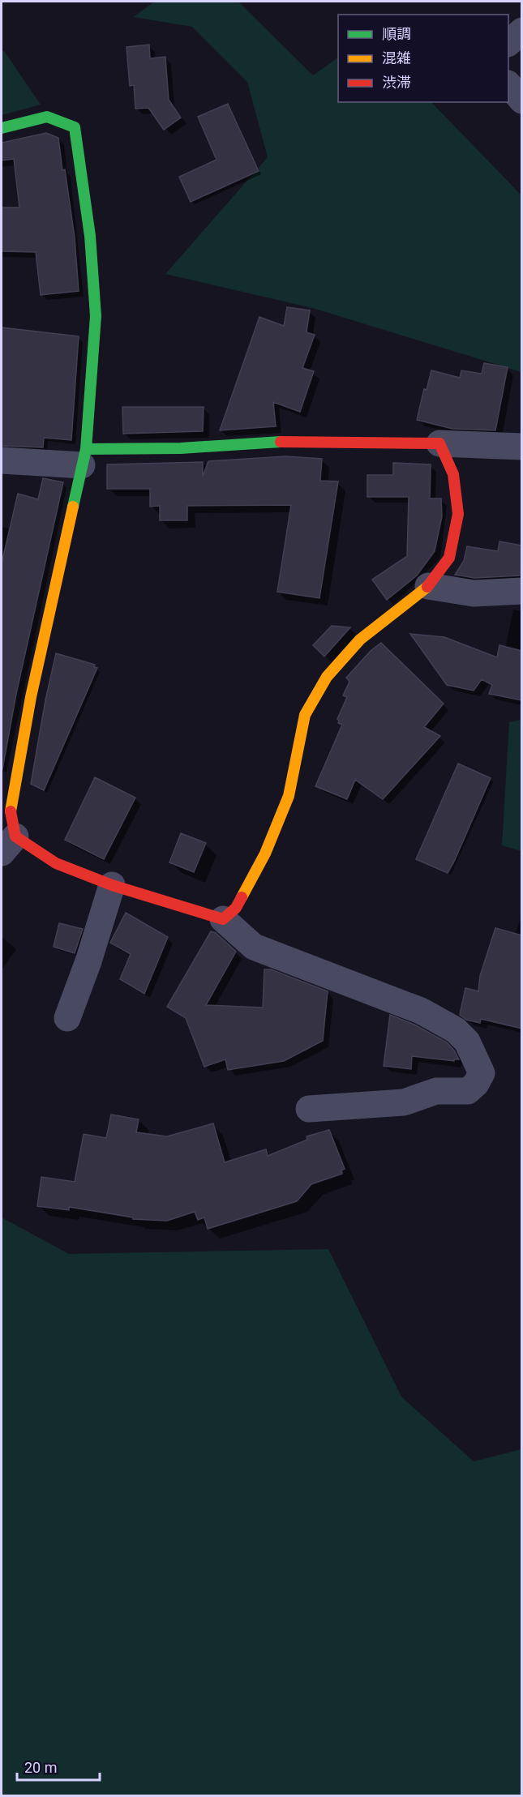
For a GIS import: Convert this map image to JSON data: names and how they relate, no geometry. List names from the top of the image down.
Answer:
{
  "legend": ["順調", "混雑", "渋滞"],
  "scale_bar": "20 m"
}
